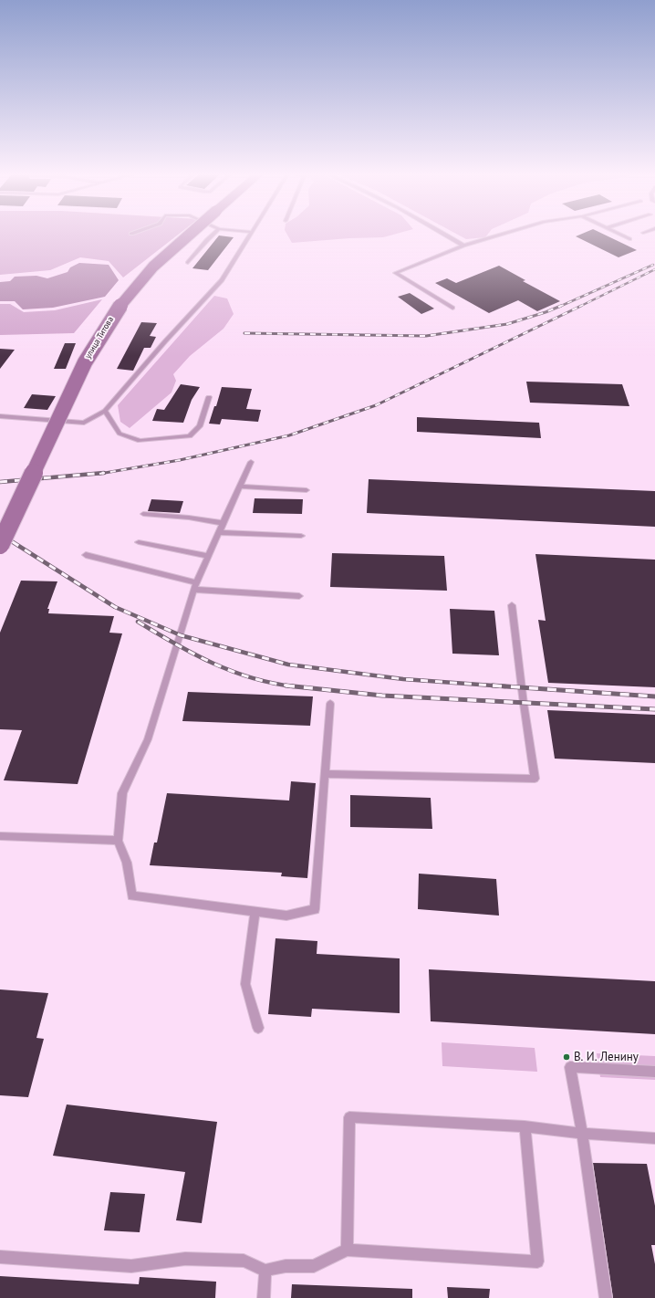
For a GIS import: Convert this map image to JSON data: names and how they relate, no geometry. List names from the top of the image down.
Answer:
{
  "streets": {
    "main road": ["улица Титова"]
  },
  "places": ["В. И. Ленину"]
}
